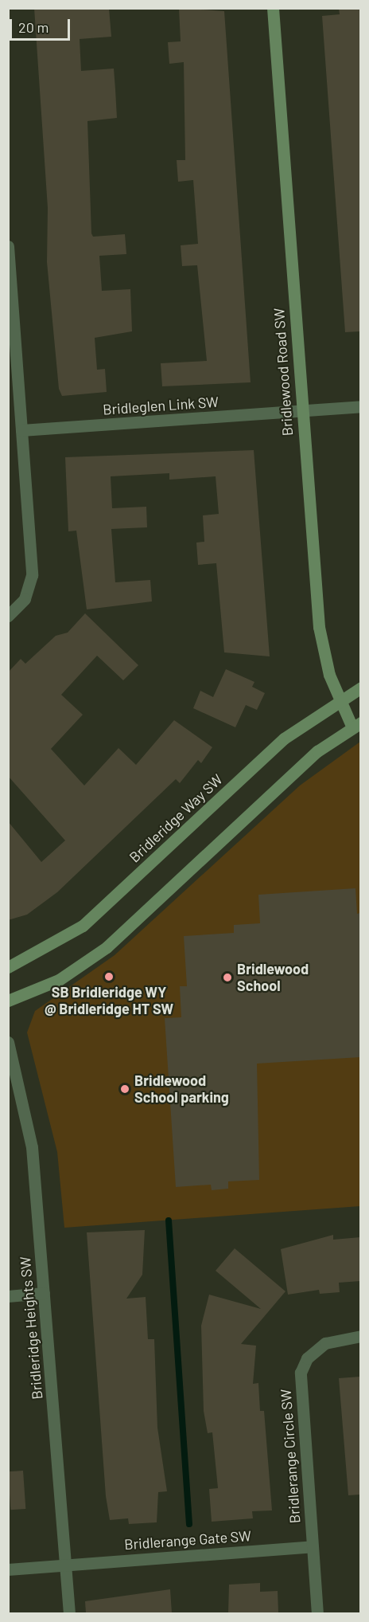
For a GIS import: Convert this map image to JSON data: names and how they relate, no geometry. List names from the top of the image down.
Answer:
{
  "streets": {
    "street": [
      "Bridlewood Road SW",
      "Bridleglen Link SW",
      "Bridleridge Way SW",
      "Bridleridge Heights SW",
      "Bridlerange Circle SW",
      "Bridlerange Gate SW"
    ]
  },
  "crossings": [
    ["Bridlewood Road SW", "Bridleglen Link SW"],
    ["Bridlewood Road SW", "Bridleridge Way SW"],
    ["Bridleridge Heights SW", "Bridlerange Gate SW"],
    ["Bridlerange Circle SW", "Bridlerange Gate SW"]
  ],
  "places": ["SB Bridleridge WY @ Bridleridge HT SW", "Bridlewood School", "Bridlewood School parking"],
  "scale_bar": "20 m"
}
